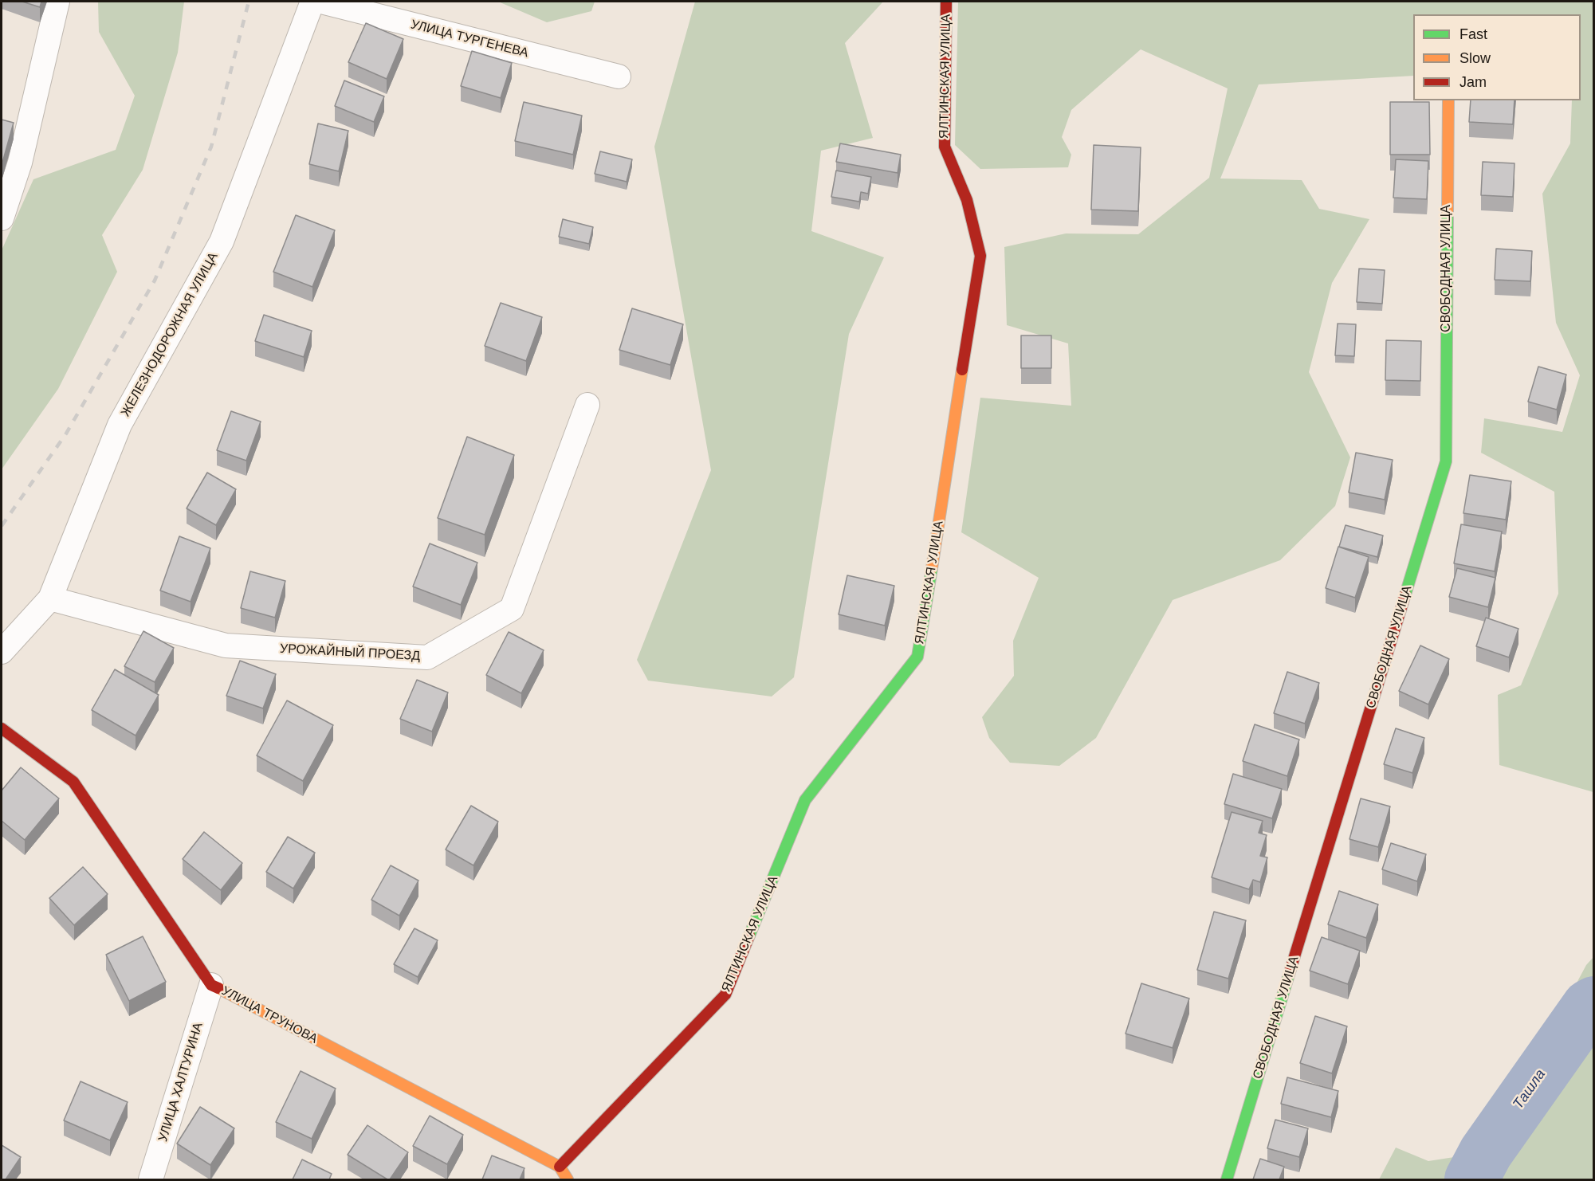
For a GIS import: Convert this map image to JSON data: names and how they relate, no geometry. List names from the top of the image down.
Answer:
{
  "streets": {
    "street": [
      "УЛИЦА ТУРГЕНЕВА",
      "ЯЛТИНСКАЯ УЛИЦА",
      "СВОБОДНАЯ УЛИЦА",
      "ЖЕЛЕЗНОДОРОЖНАЯ УЛИЦА",
      "УРОЖАЙНЫЙ ПРОЕЗД",
      "УЛИЦА ТРУНОВА",
      "УЛИЦА ХАЛТУРИНА"
    ]
  },
  "crossings": [
    ["ЯЛТИНСКАЯ УЛИЦА", "УЛИЦА ТРУНОВА"],
    ["ЖЕЛЕЗНОДОРОЖНАЯ УЛИЦА", "УРОЖАЙНЫЙ ПРОЕЗД"],
    ["УЛИЦА ТРУНОВА", "УЛИЦА ХАЛТУРИНА"]
  ],
  "water": ["Ташла"],
  "legend": ["Fast", "Slow", "Jam"]
}
